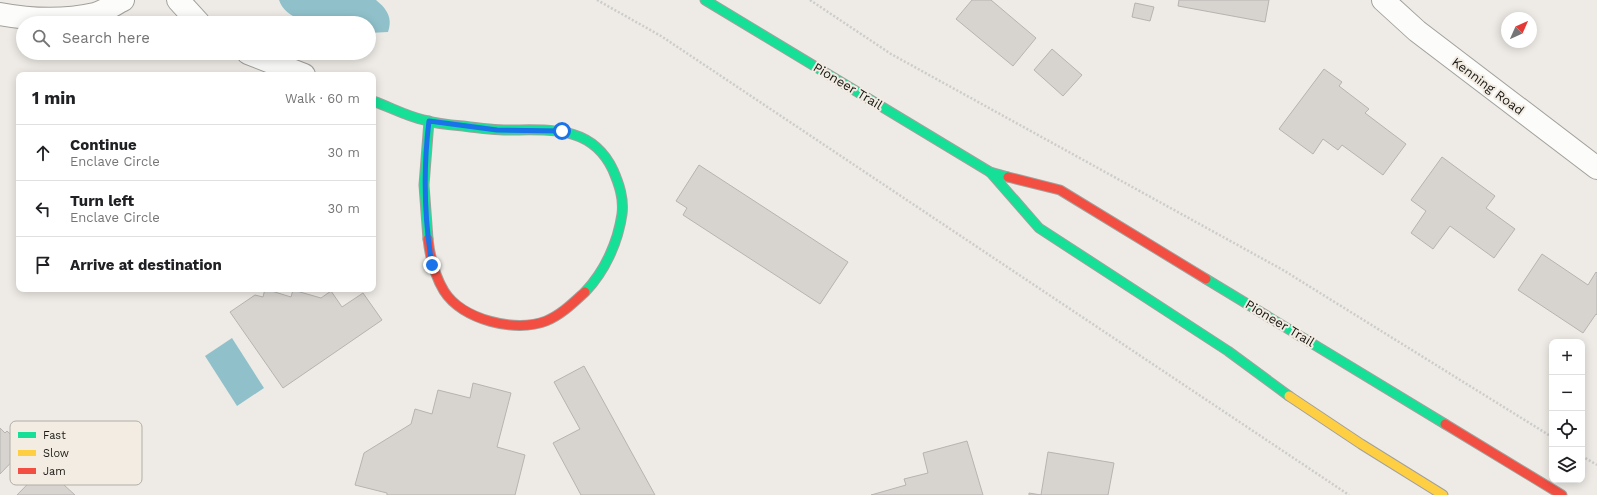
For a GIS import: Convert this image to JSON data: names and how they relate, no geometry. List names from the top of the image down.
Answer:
{
  "streets": {
    "main road": ["Pioneer Trail"],
    "street": ["Kenning Road"]
  },
  "legend": ["Fast", "Slow", "Jam"],
  "north": "top right",
  "page": {
    "search": "Search here",
    "heading": ["1 min", "Walk · 60 m"],
    "list": [
      ["Continue", "Enclave Circle", "30 m"],
      ["Turn left", "Enclave Circle", "30 m"],
      "Arrive at destination"
    ],
    "map_buttons": ["+", "−"]
  }
}
